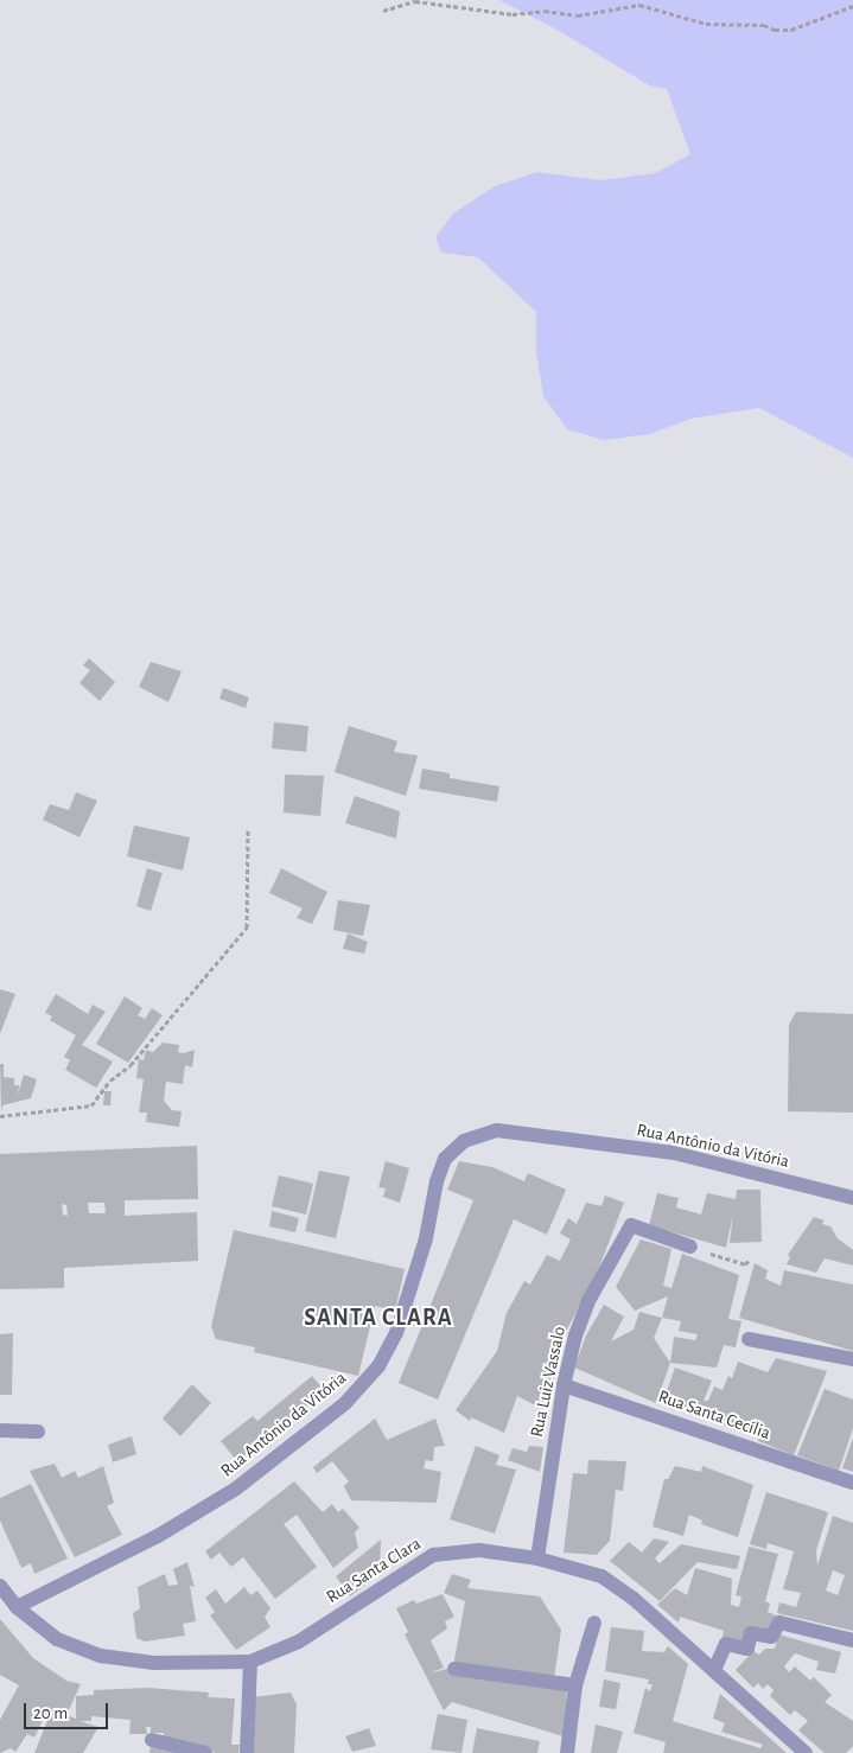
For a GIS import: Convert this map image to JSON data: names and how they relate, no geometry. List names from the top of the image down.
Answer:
{
  "streets": {
    "street": [
      "Rua Antônio da Vitória",
      "Rua Luiz Vassalo",
      "Rua Santa Cecília",
      "Rua Santa Clara"
    ]
  },
  "crossings": [
    ["Rua Antônio da Vitória", "Rua Santa Clara"],
    ["Rua Luiz Vassalo", "Rua Santa Cecília"],
    ["Rua Luiz Vassalo", "Rua Santa Clara"]
  ],
  "districts": ["SANTA CLARA"],
  "scale_bar": "20 m"
}
